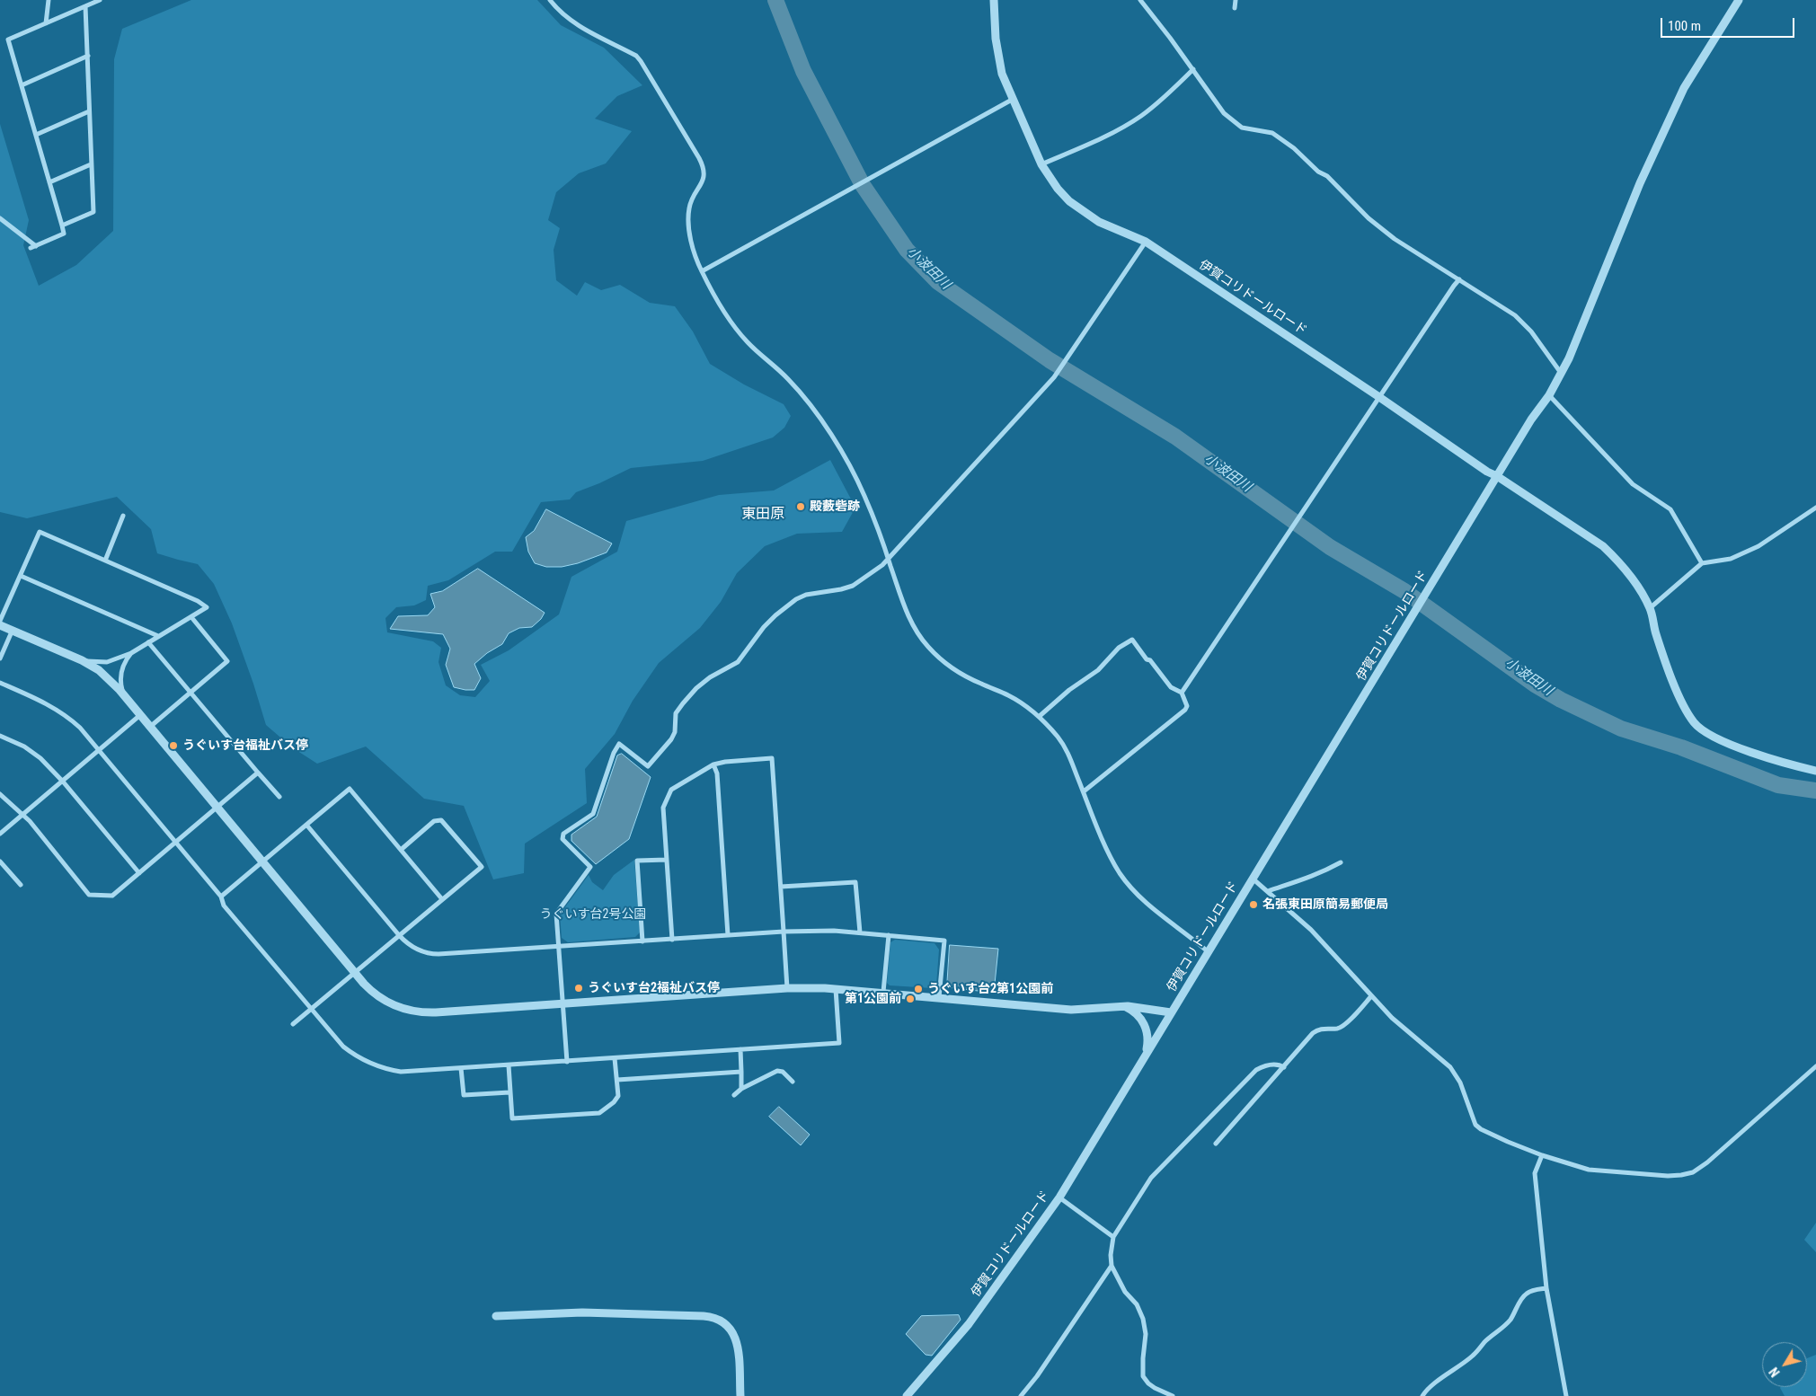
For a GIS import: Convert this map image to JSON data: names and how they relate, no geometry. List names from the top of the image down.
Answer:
{
  "streets": {
    "street": ["伊賀コリドールロード"]
  },
  "districts": ["東田原"],
  "water": ["小波田川"],
  "parks": ["うぐいす台2号公園"],
  "places": [
    "殿藪砦跡",
    "うぐいす台福祉バス停",
    "名張東田原簡易郵便局",
    "うぐいす台2福祉バス停",
    "うぐいす台2第1公園前",
    "第1公園前"
  ],
  "scale_bar": "100 m",
  "north": "bottom left"
}
